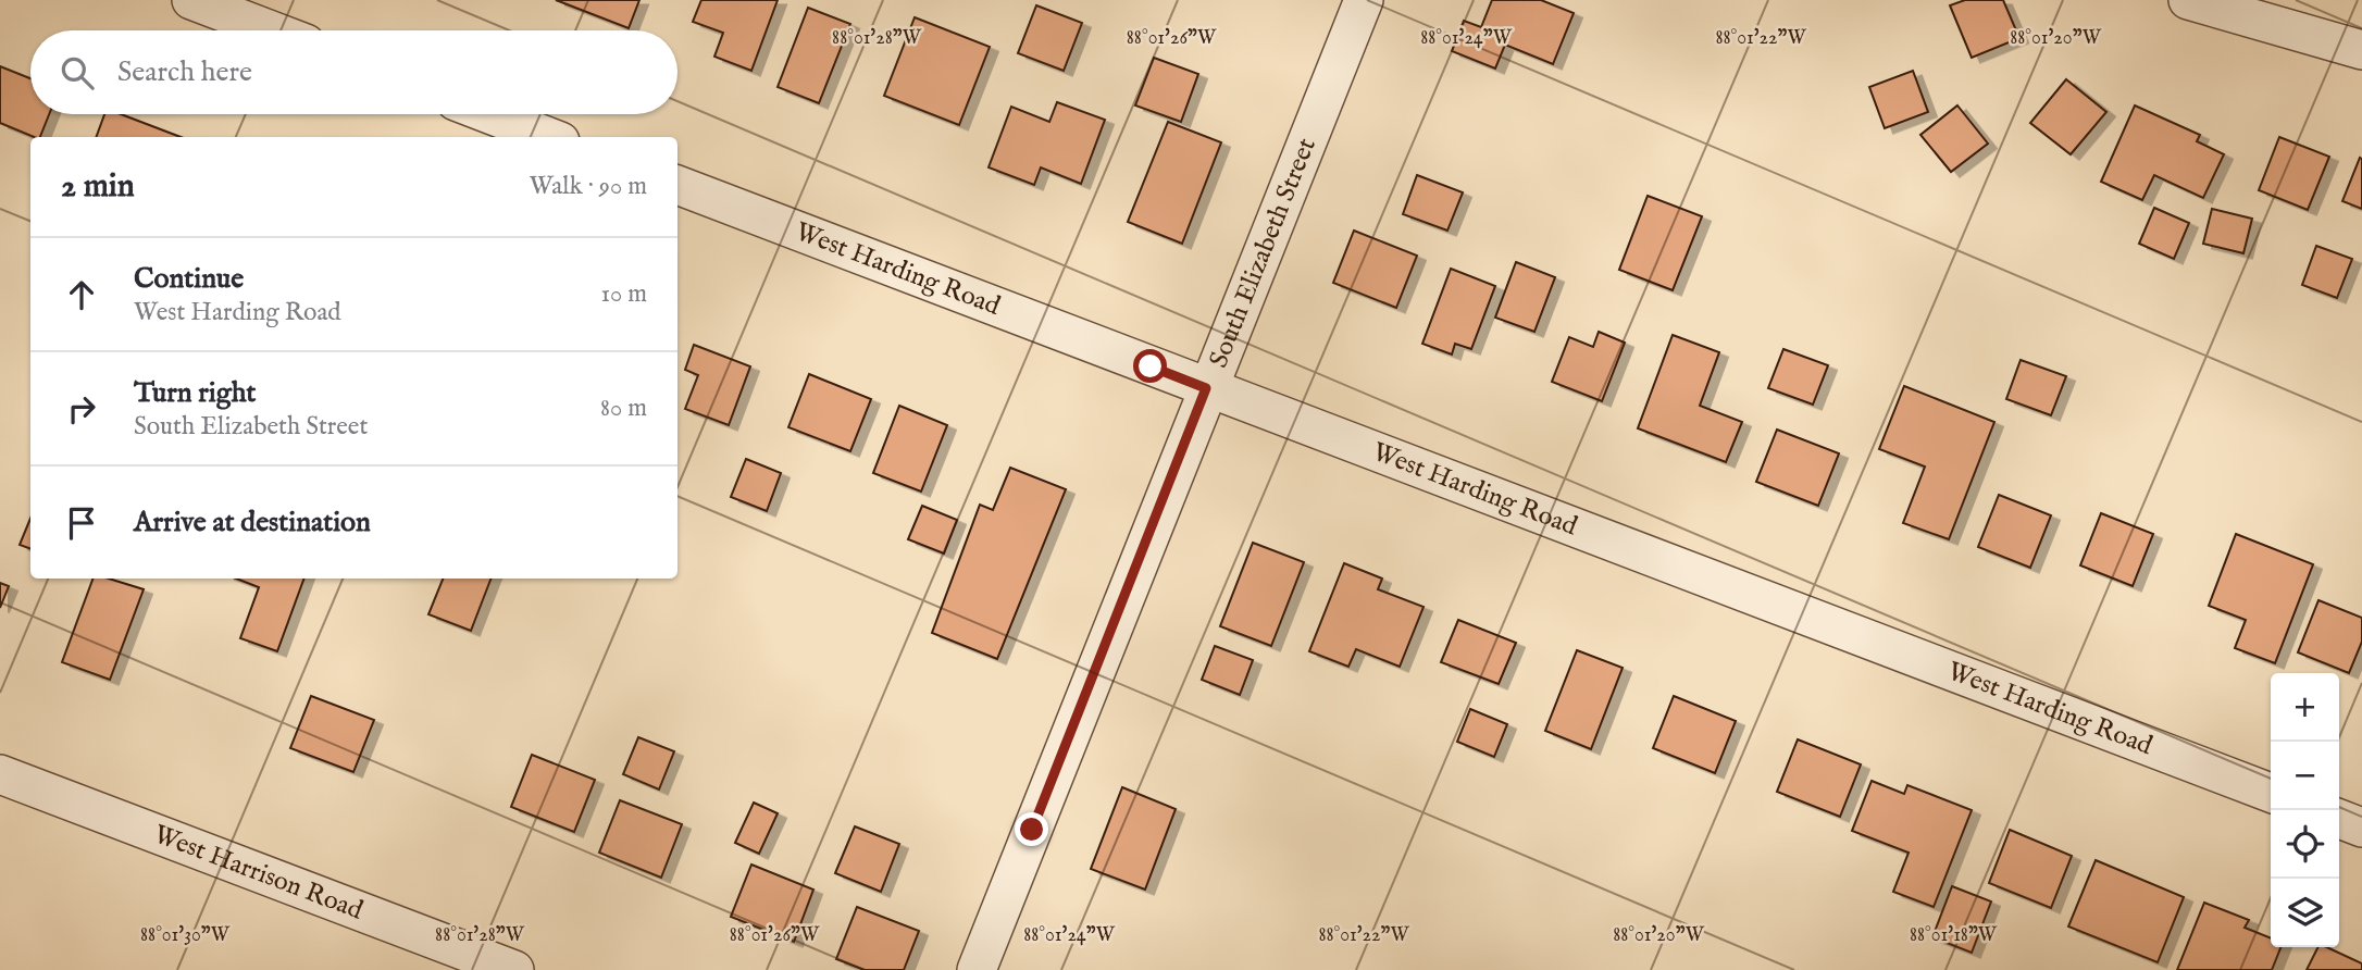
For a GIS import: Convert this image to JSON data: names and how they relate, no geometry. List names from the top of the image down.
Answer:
{
  "streets": {
    "street": ["South Elizabeth Street", "West Harding Road", "West Harrison Road"]
  },
  "crossings": [
    ["South Elizabeth Street", "West Harding Road"]
  ],
  "page": {
    "search": "Search here",
    "heading": ["2 min", "Walk · 90 m"],
    "list": [
      ["Continue", "West Harding Road", "10 m"],
      ["Turn right", "South Elizabeth Street", "80 m"],
      "Arrive at destination"
    ],
    "map_buttons": ["+", "−"]
  },
  "coordinates": [
    "88°01'28\"W",
    "88°01'26\"W",
    "88°01'24\"W",
    "88°01'22\"W",
    "88°01'20\"W",
    "88°01'30\"W",
    "88°01'18\"W"
  ]
}
